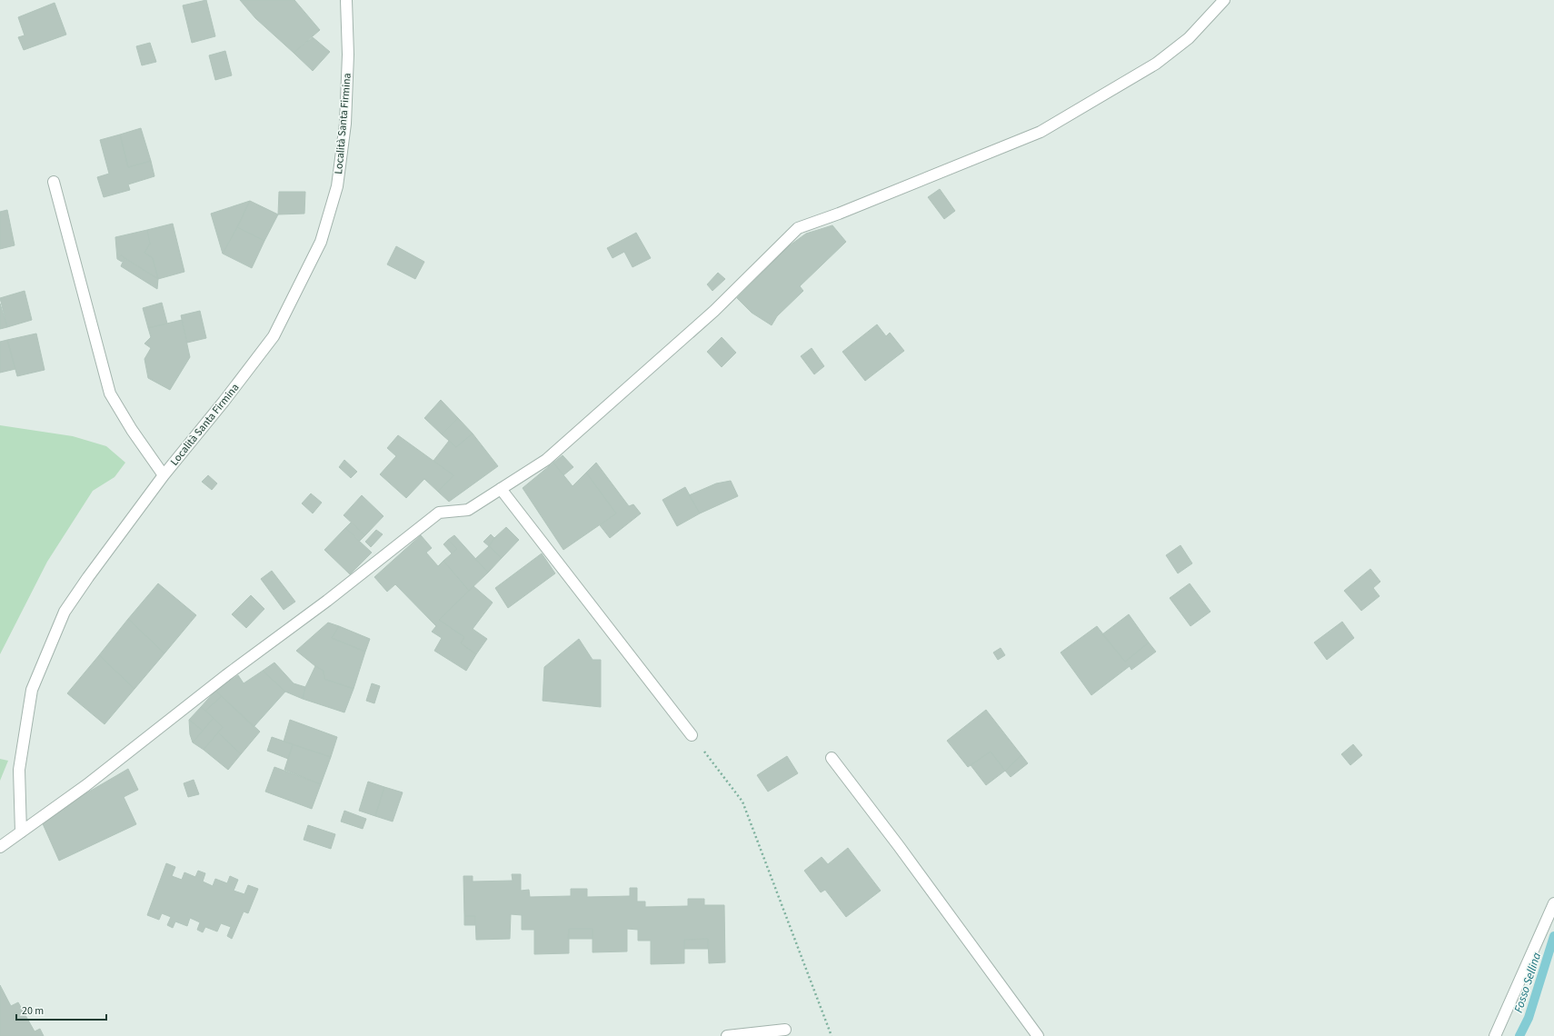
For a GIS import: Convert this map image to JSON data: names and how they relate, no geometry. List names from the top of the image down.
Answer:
{
  "streets": {
    "street": ["Località Santa Firmina"]
  },
  "water": ["Fosso Sellina"],
  "scale_bar": "20 m"
}
